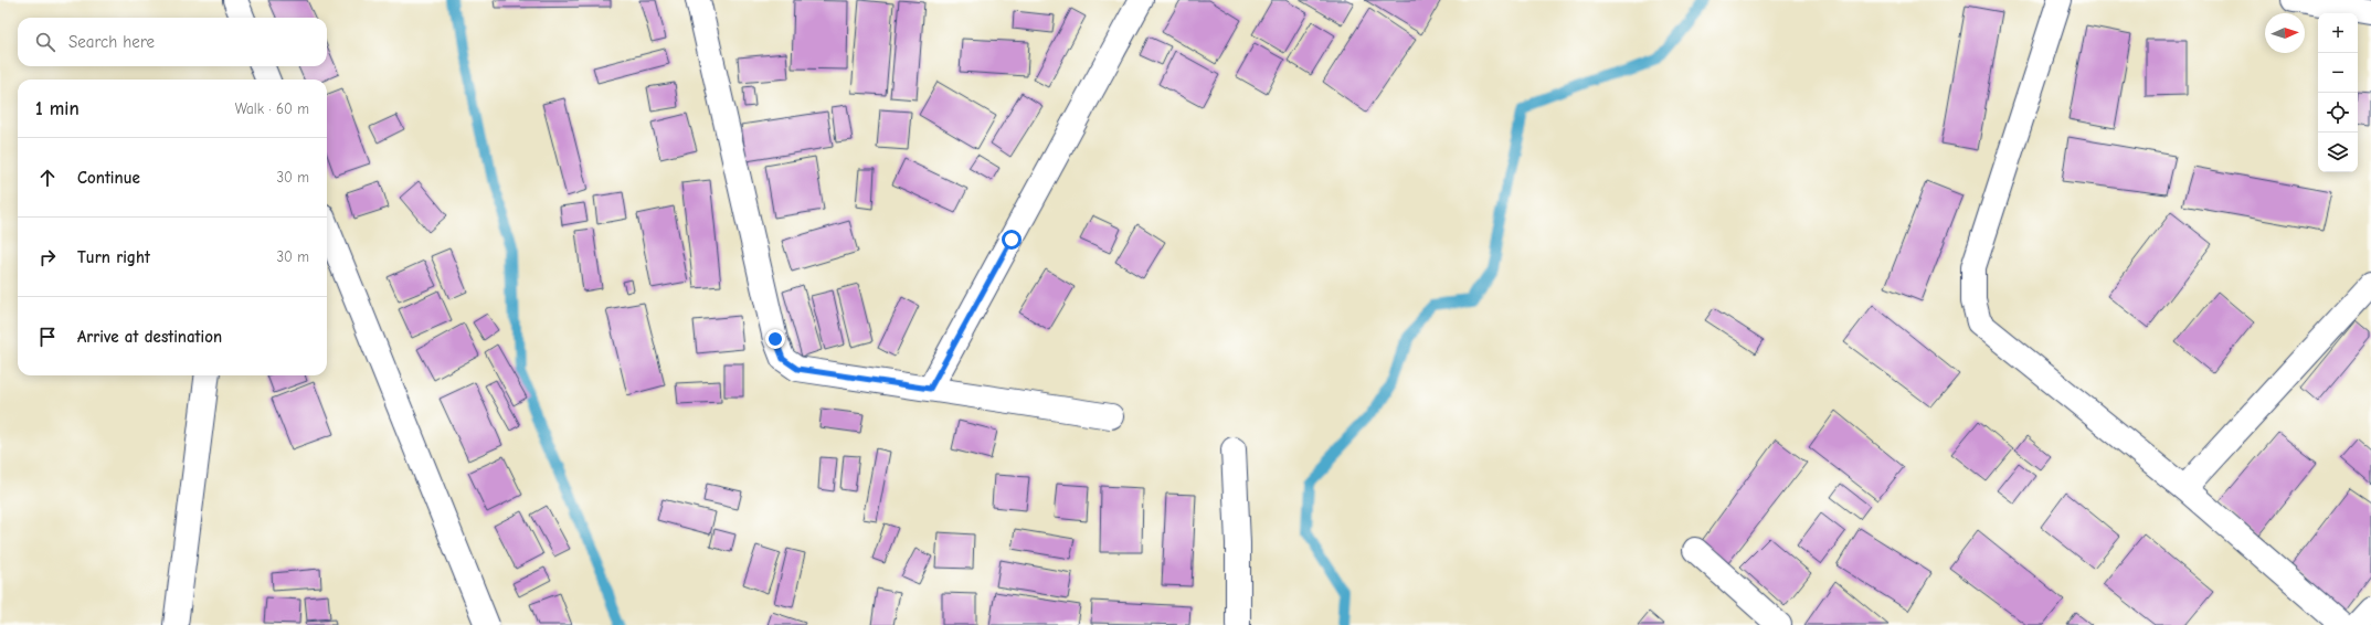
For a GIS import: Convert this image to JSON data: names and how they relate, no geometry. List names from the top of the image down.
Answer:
{
  "north": "right",
  "page": {
    "map_buttons": ["+", "−"],
    "search": "Search here",
    "heading": ["1 min", "Walk · 60 m"],
    "list": [
      ["Continue", "30 m"],
      ["Turn right", "30 m"],
      "Arrive at destination"
    ]
  }
}
